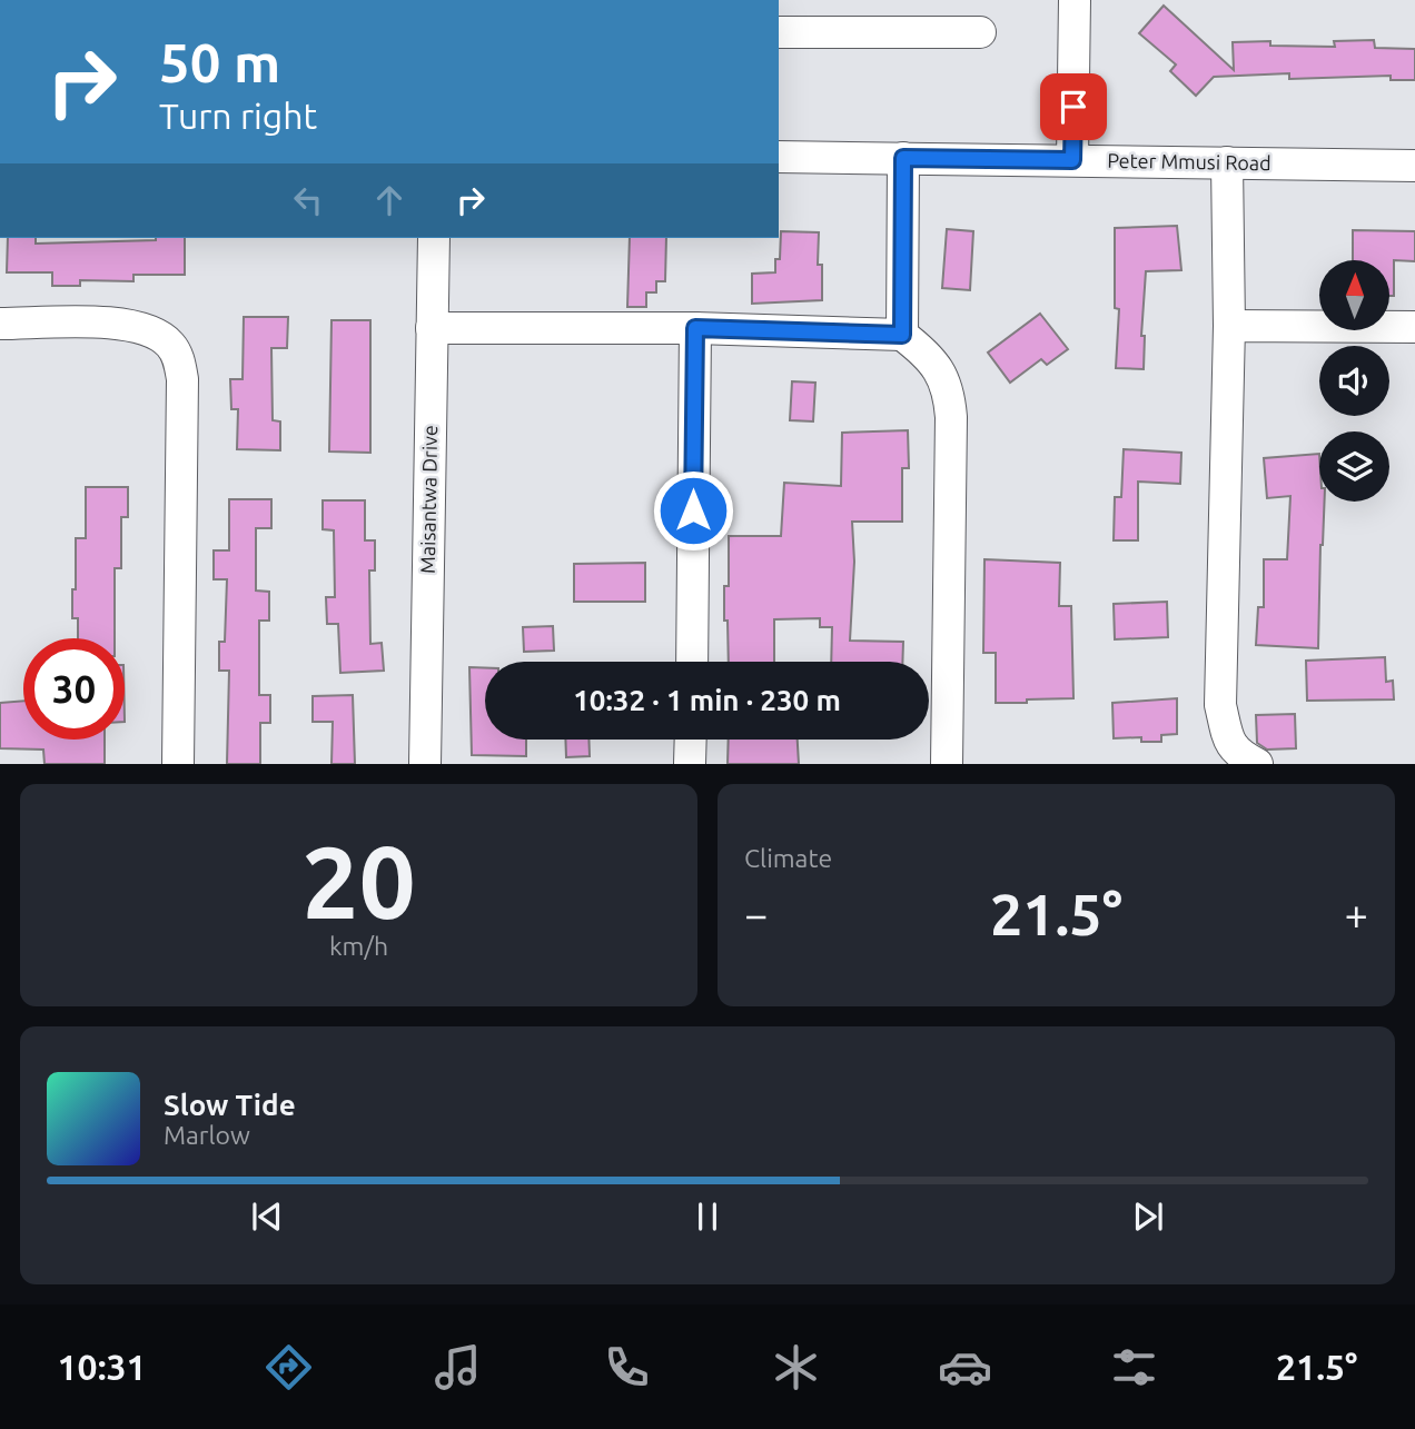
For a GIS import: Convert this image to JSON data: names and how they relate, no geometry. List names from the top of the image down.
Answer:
{
  "streets": {
    "street": ["Peter Mmusi Road", "Maisantwa Drive"]
  },
  "north": "top",
  "page": {
    "turn": ["50 m", "Turn right"],
    "limit": "30",
    "trip": "10:32 · 1 min · 230 m",
    "tile": [
      ["20", "km/h"],
      "Climate"
    ],
    "heat": ["−", "21.5°", "+"],
    "song": ["Slow Tide", "Marlow"],
    "tabs": ["10:31", "21.5°"]
  }
}
